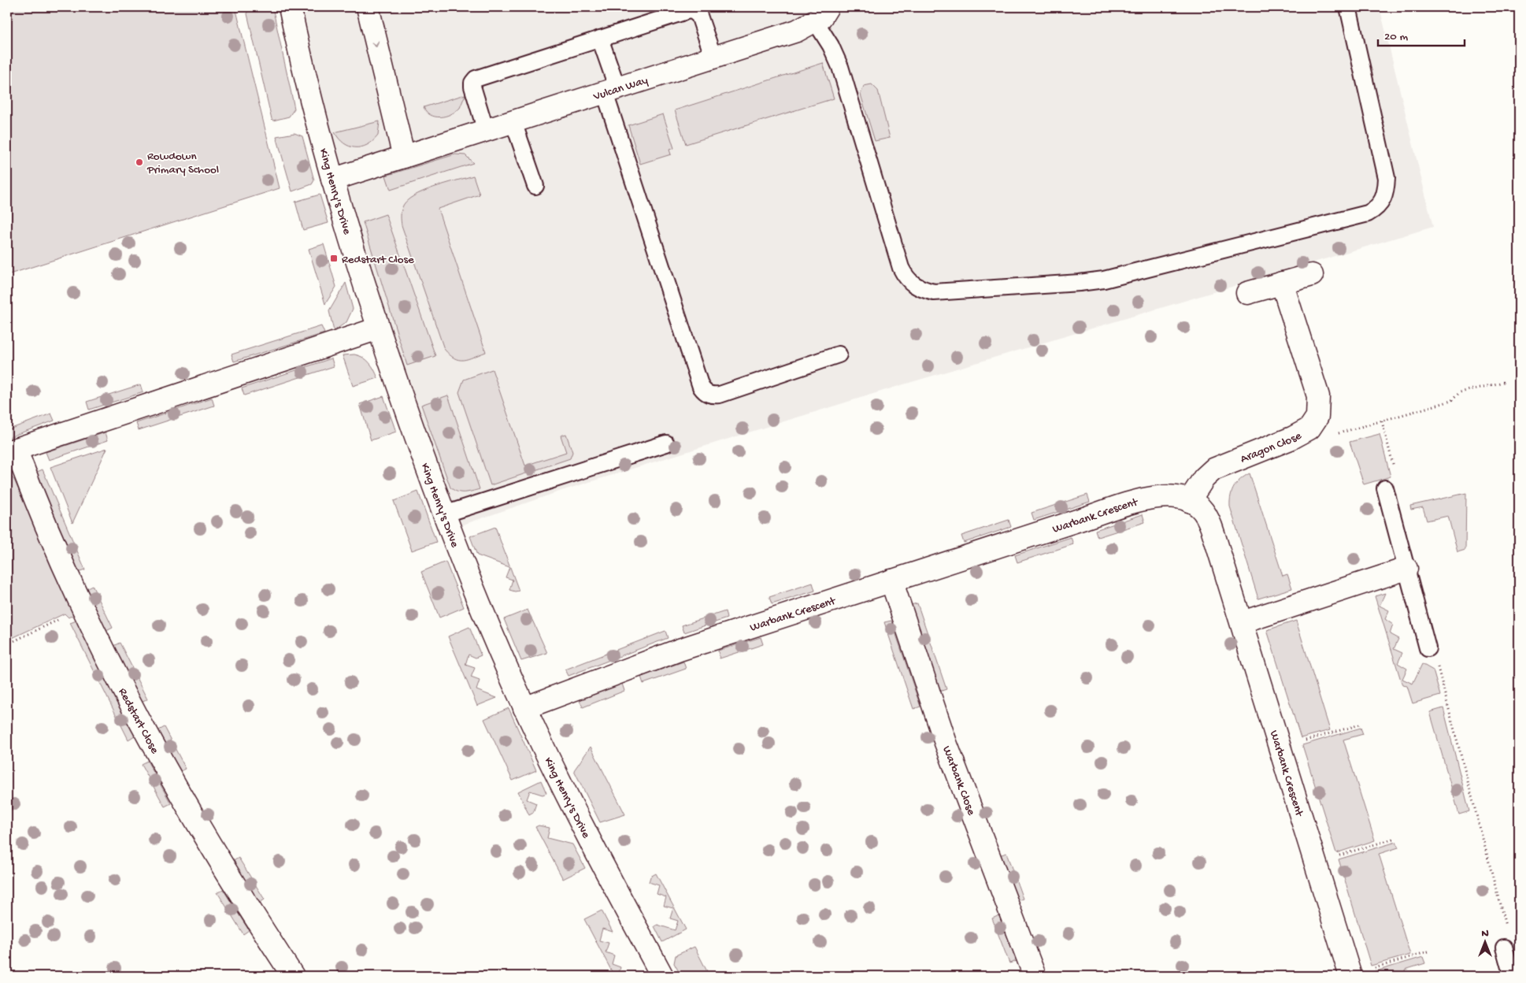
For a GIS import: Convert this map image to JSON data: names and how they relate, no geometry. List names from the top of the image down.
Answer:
{
  "streets": {
    "street": [
      "Vulcan Way",
      "King Henry's Drive",
      "Aragon Close",
      "Warbank Crescent",
      "Redstart Close",
      "Warbank Close"
    ]
  },
  "crossings": [
    ["Vulcan Way", "King Henry's Drive"],
    ["King Henry's Drive", "Warbank Crescent"],
    ["King Henry's Drive", "Redstart Close"],
    ["Aragon Close", "Warbank Crescent"],
    ["Warbank Crescent", "Warbank Close"]
  ],
  "places": {
    "other": ["Rowdown Primary School"],
    "transit": ["Redstart Close"]
  },
  "scale_bar": "20 m",
  "north": "top"
}
